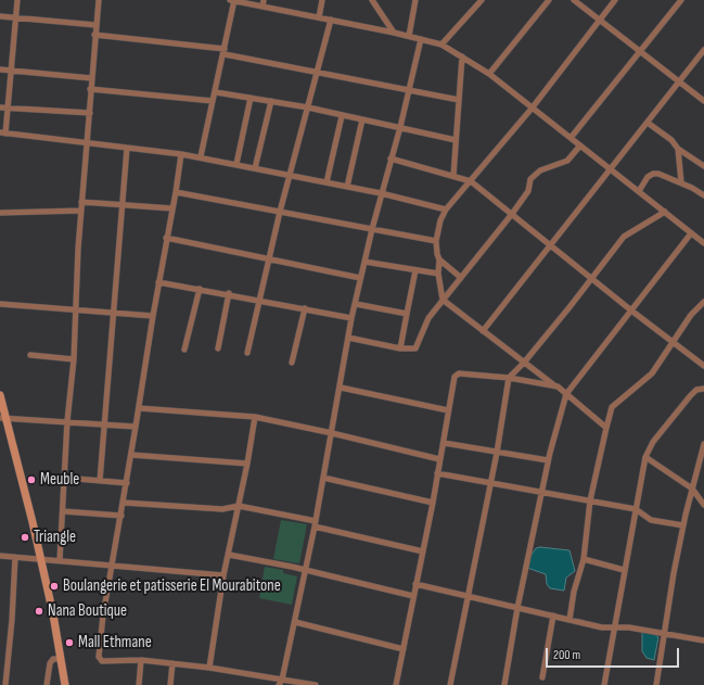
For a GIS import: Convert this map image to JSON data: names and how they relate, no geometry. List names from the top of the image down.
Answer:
{
  "places": [
    "Meuble",
    "Triangle",
    "Boulangerie et patisserie El Mourabitone",
    "Nana Boutique",
    "Mall Ethmane"
  ],
  "scale_bar": "200 m"
}
